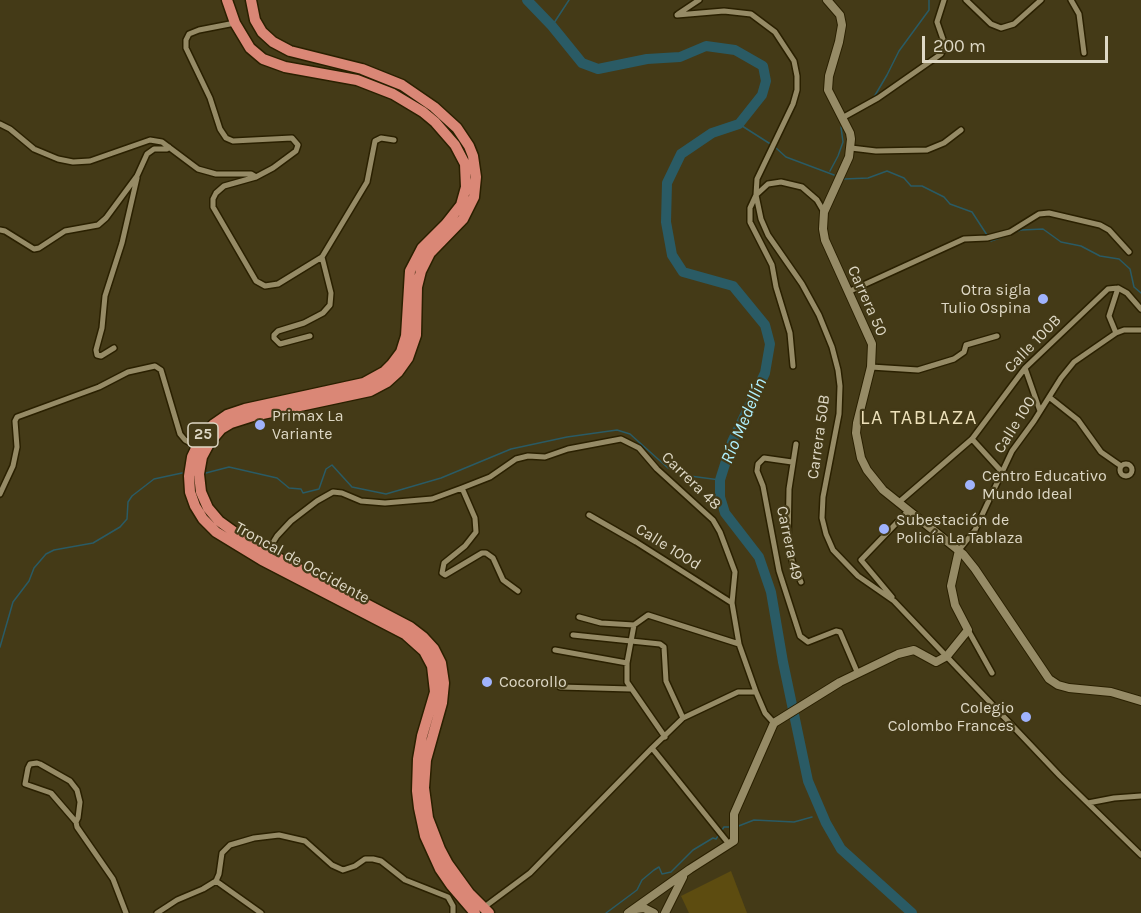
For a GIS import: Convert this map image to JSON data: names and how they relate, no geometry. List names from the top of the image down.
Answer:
{
  "streets": {
    "highway": ["25", "Troncal de Occidente"],
    "main road": ["Carrera 50", "Calle 100"],
    "street": [
      "Calle 100B",
      "Carrera 50B",
      "Carrera 48",
      "Carrera 49",
      "Calle 100d"
    ]
  },
  "crossings": [
    ["Carrera 50", "Calle 100B"],
    ["Carrera 50", "Calle 100"],
    ["Carrera 48", "Calle 100d"]
  ],
  "districts": ["LA TABLAZA"],
  "water": ["Río Medellín"],
  "places": [
    "Otra sigla Tulio Ospina",
    "Primax La Variante",
    "Centro Educativo Mundo Ideal",
    "Subestación de Policía La Tablaza",
    "Cocorollo",
    "Colegio Colombo Frances"
  ],
  "scale_bar": "200 m"
}
